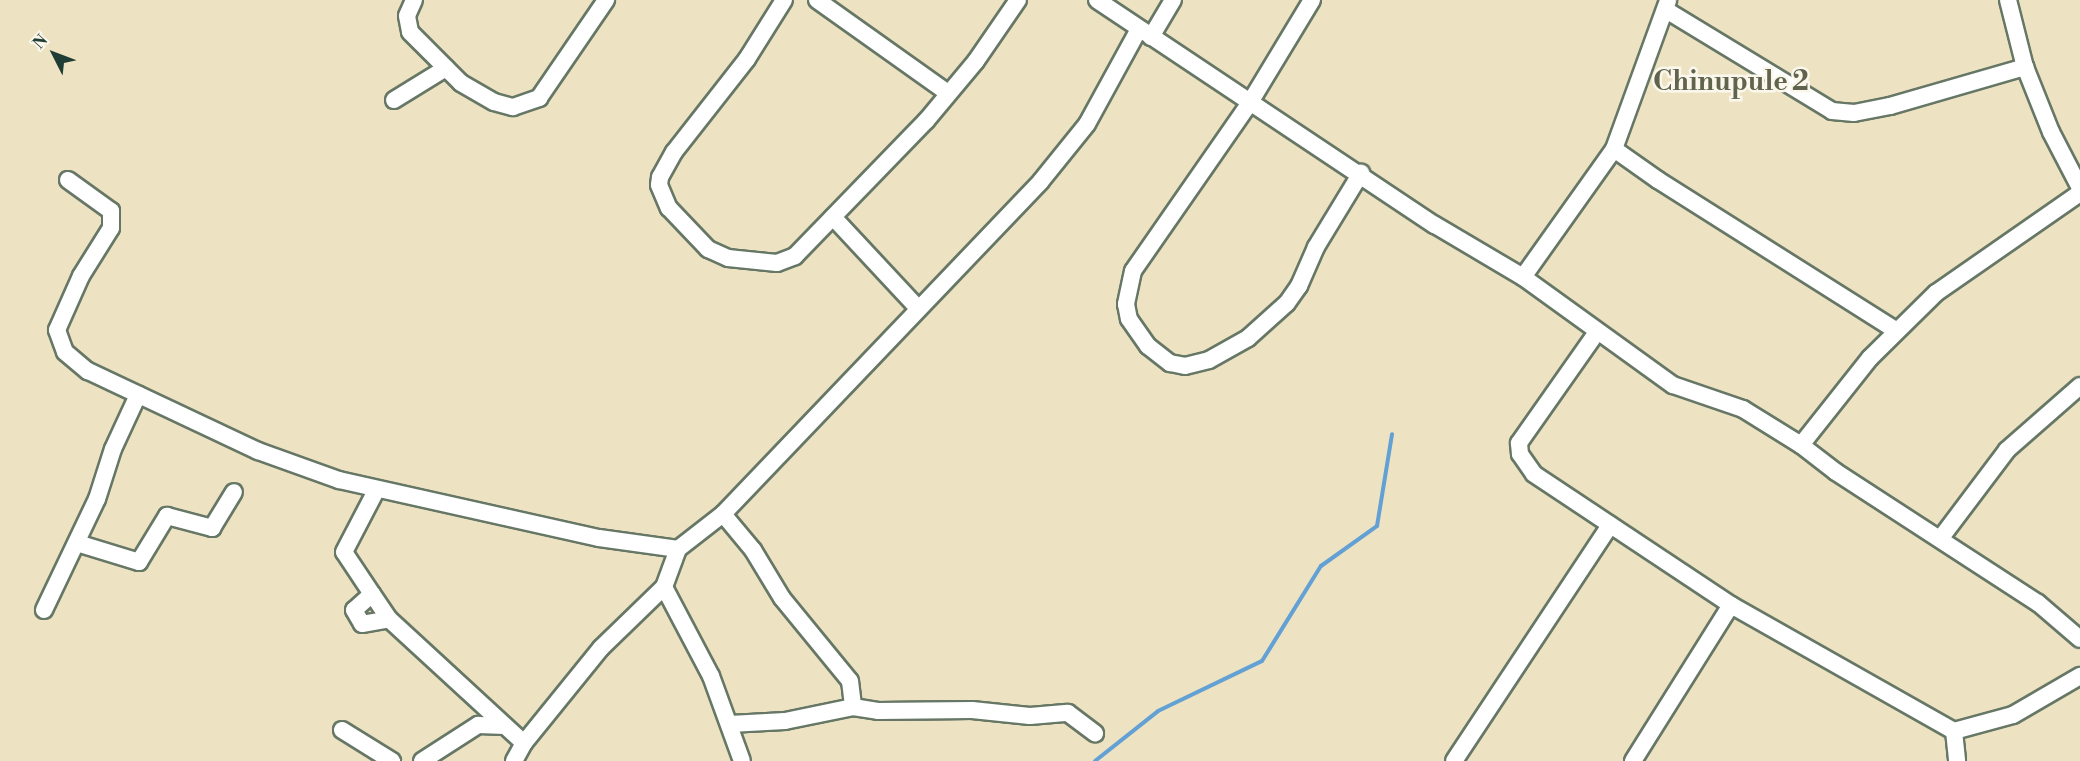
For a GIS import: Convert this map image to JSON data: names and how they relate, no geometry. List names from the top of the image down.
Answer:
{
  "districts": ["Chinupule 2"],
  "north": "top left"
}
